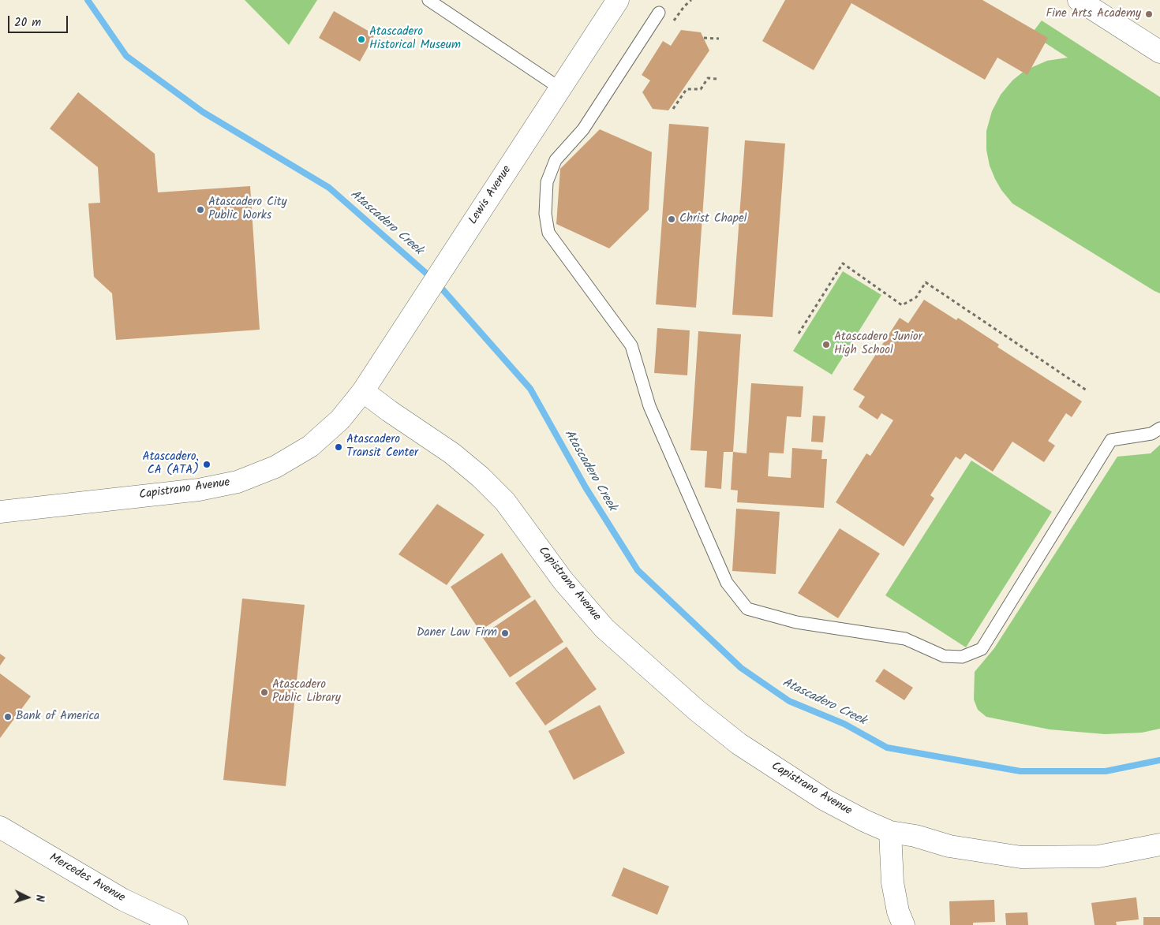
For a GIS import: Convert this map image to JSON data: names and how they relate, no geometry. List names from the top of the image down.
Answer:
{
  "streets": {
    "street": ["Lewis Avenue", "Capistrano Avenue", "Mercedes Avenue"]
  },
  "crossings": [
    ["Lewis Avenue", "Capistrano Avenue"]
  ],
  "water": ["Atascadero Creek"],
  "places": [
    "Fine Arts Academy",
    "Atascadero Historical Museum",
    "Atascadero City Public Works",
    "Christ Chapel",
    "Atascadero Junior High School",
    "Atascadero Transit Center",
    "Atascadero, CA (ATA)",
    "Daner Law Firm",
    "Atascadero Public Library",
    "Bank of America"
  ],
  "scale_bar": "20 m",
  "north": "right"
}
